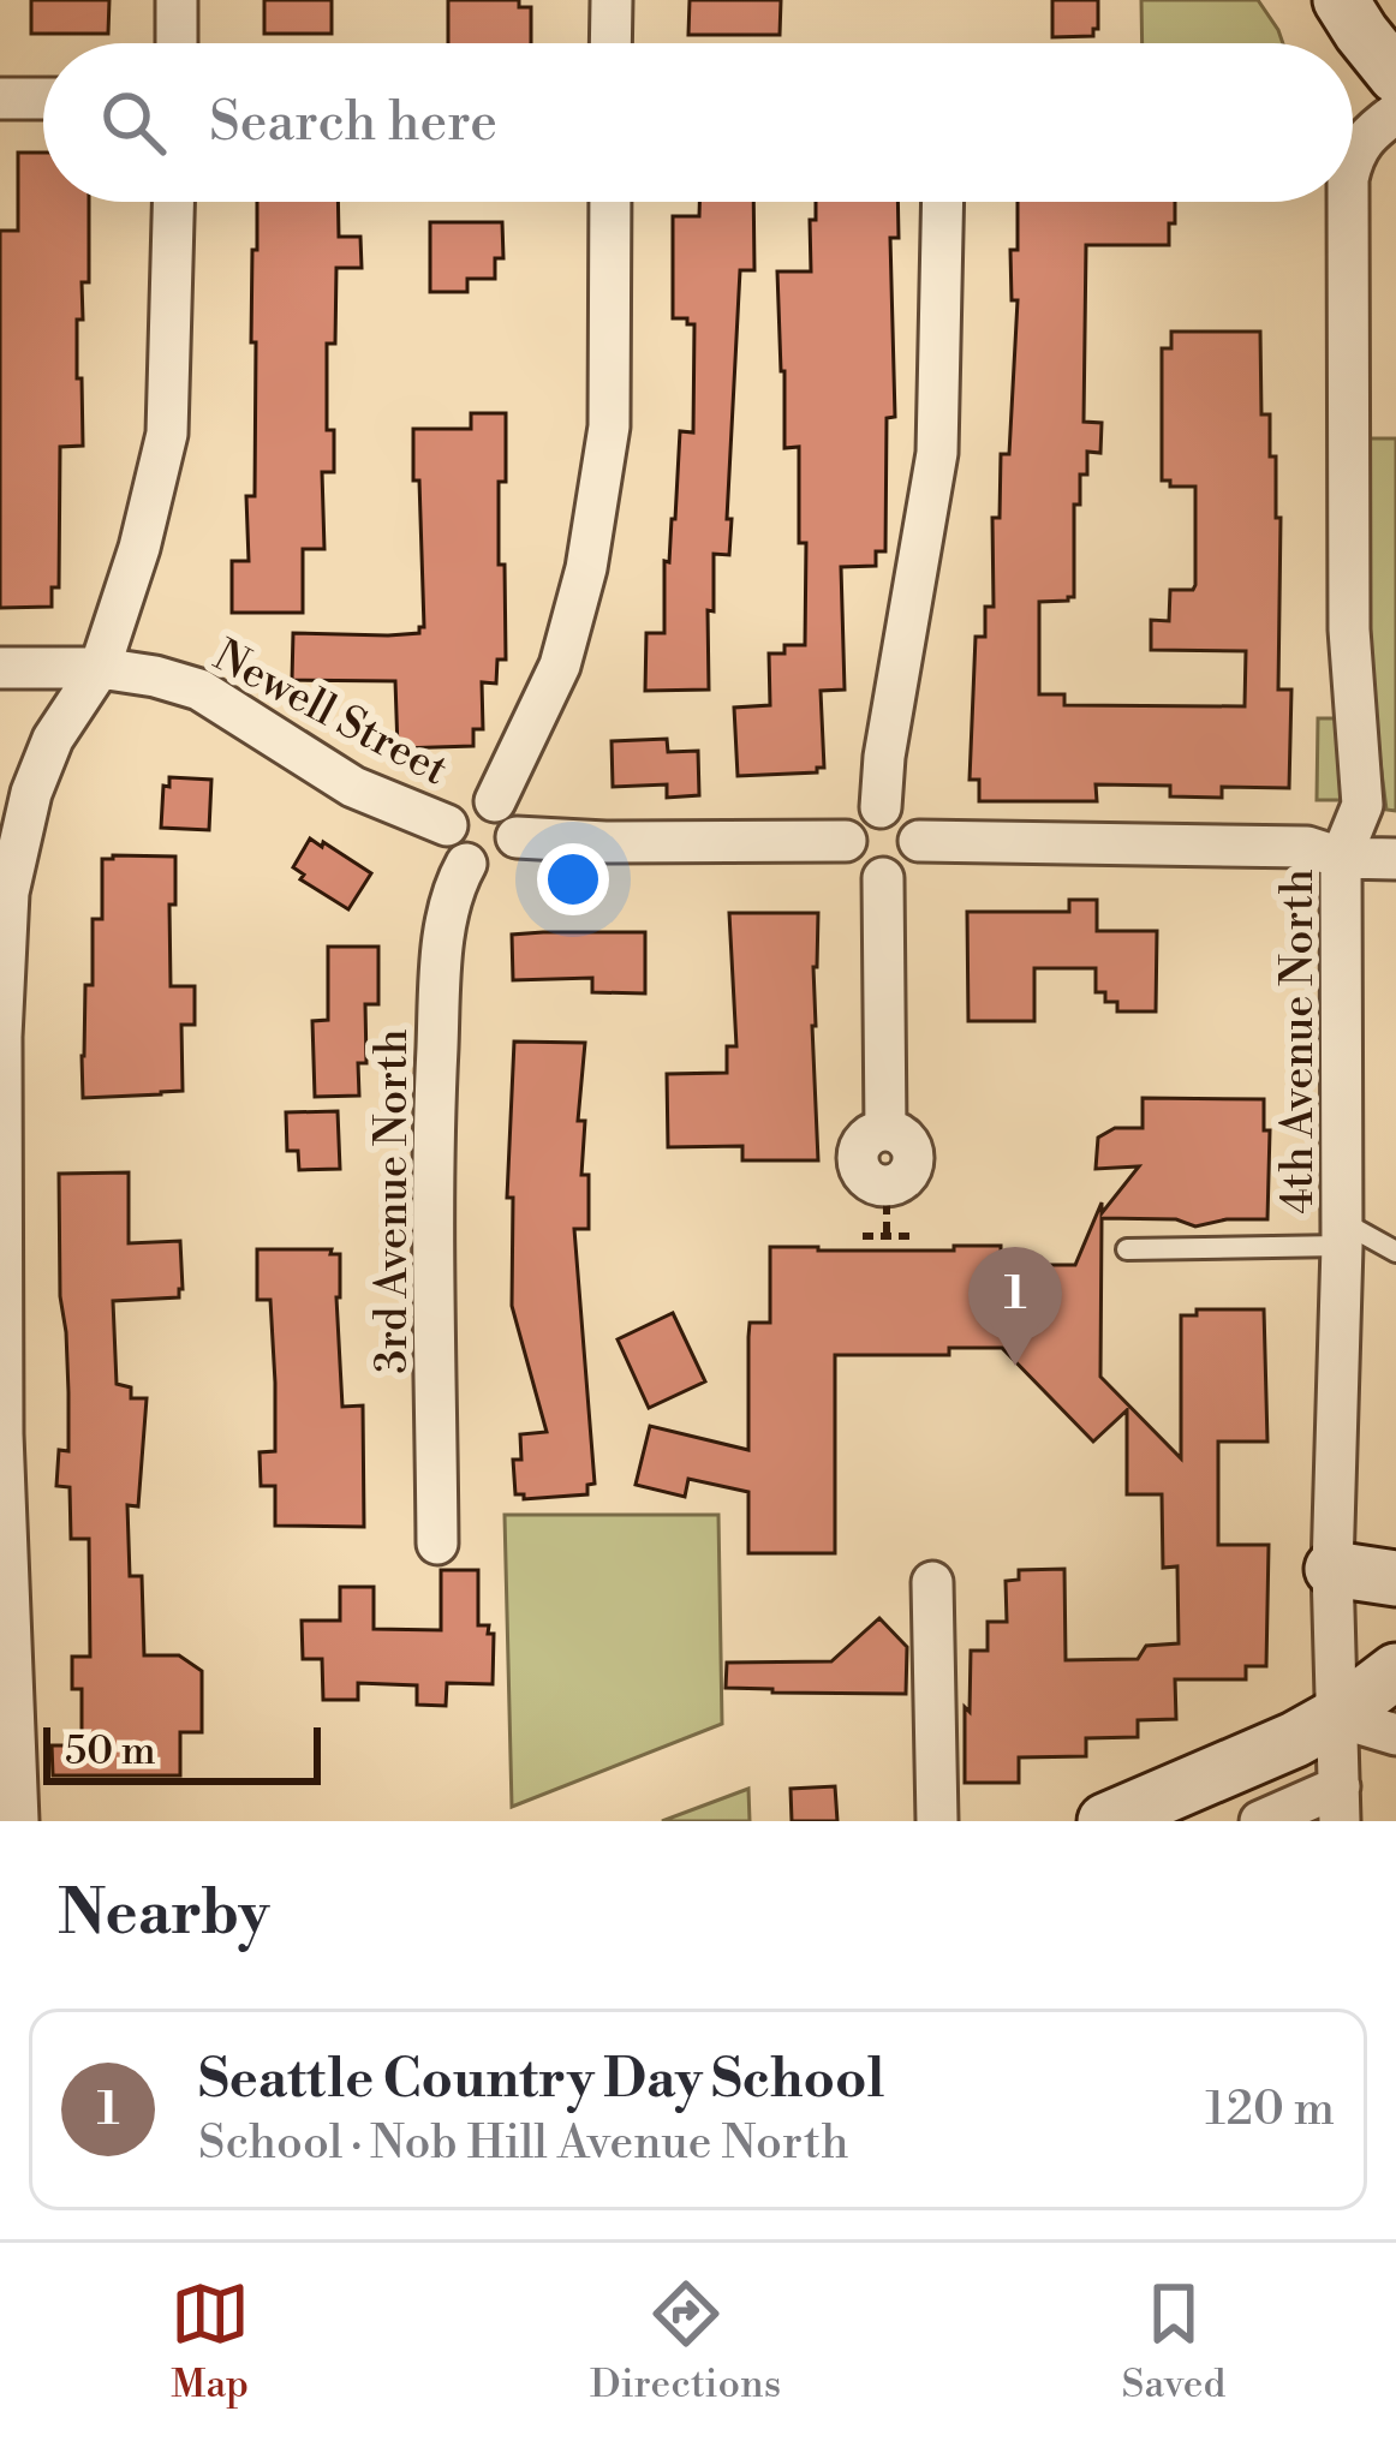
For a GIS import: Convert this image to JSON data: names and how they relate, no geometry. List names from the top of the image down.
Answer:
{
  "streets": {
    "street": ["Newell Street", "4th Avenue North", "3rd Avenue North"]
  },
  "crossings": [
    ["Newell Street", "3rd Avenue North"]
  ],
  "scale_bar": "50 m",
  "page": {
    "search": "Search here",
    "pins": "1",
    "scale": "50 m",
    "heading": "Nearby",
    "list": [
      {
        "mark": "1",
        "name": "Seattle Country Day School",
        "note": "School · Nob Hill Avenue North",
        "value": "120 m"
      }
    ],
    "nav": ["Map", "Directions", "Saved"]
  }
}
